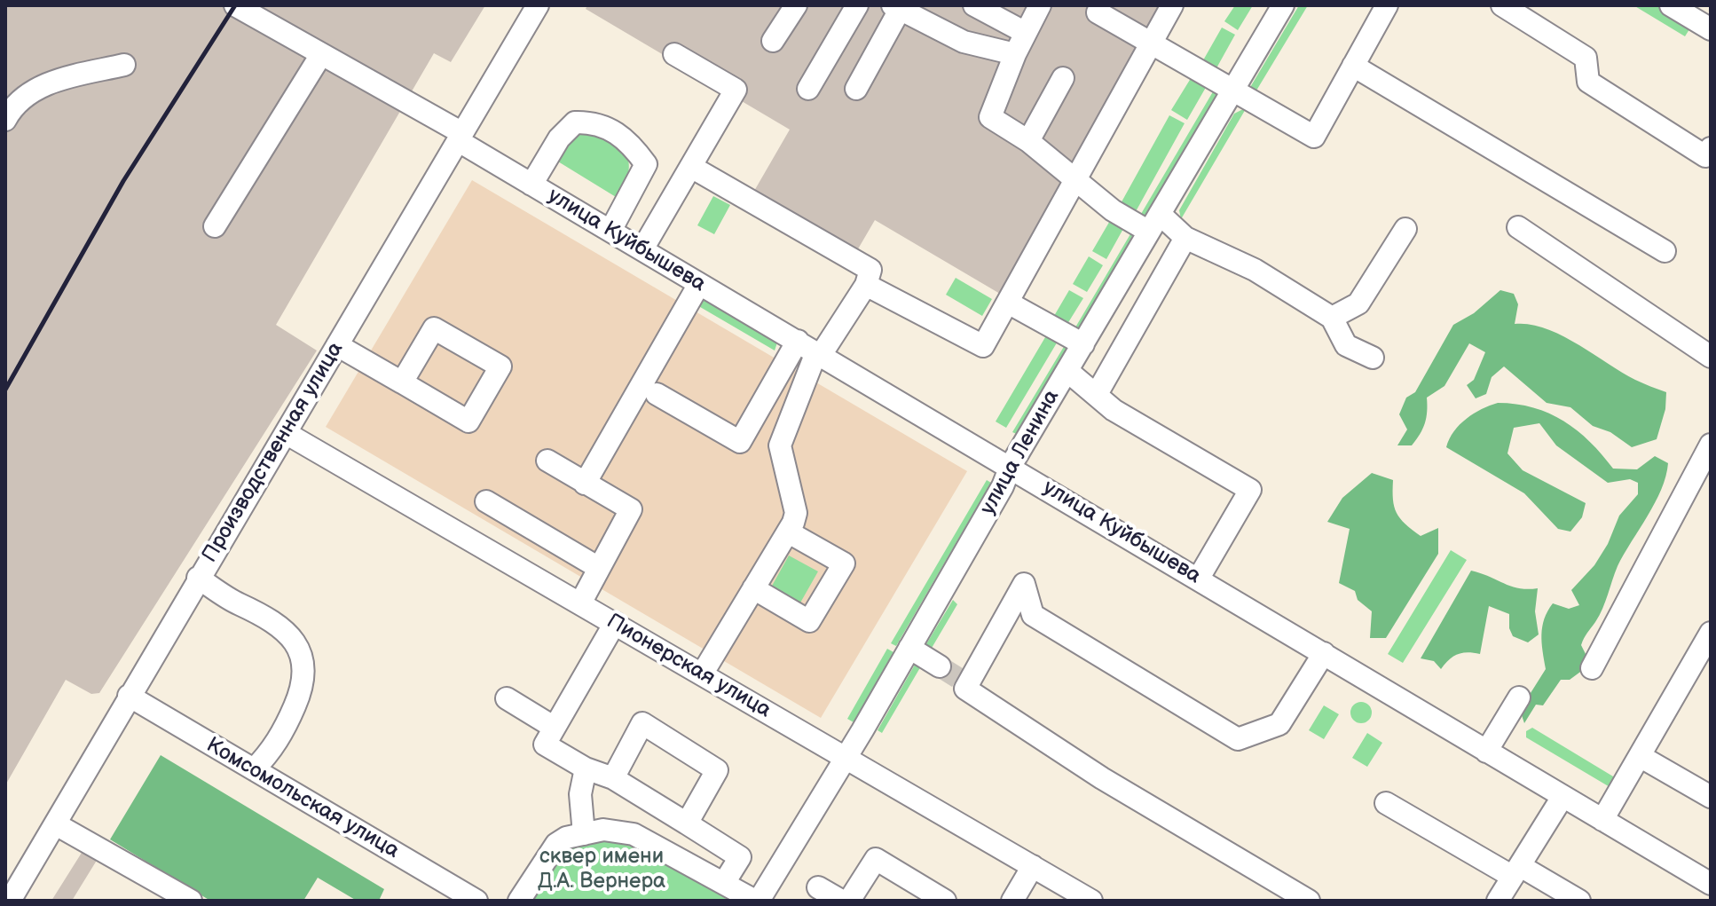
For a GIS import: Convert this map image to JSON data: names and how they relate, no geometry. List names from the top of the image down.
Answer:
{
  "streets": {
    "street": [
      "улица Куйбышева",
      "Производственная улица",
      "улица Ленина",
      "Пионерская улица",
      "Комсомольская улица"
    ]
  },
  "crossings": [
    ["улица Куйбышева", "Производственная улица"],
    ["улица Куйбышева", "улица Ленина"],
    ["Производственная улица", "Пионерская улица"],
    ["Производственная улица", "Комсомольская улица"],
    ["улица Ленина", "Пионерская улица"]
  ],
  "parks": ["сквер имени Д.А. Вернера"]
}
